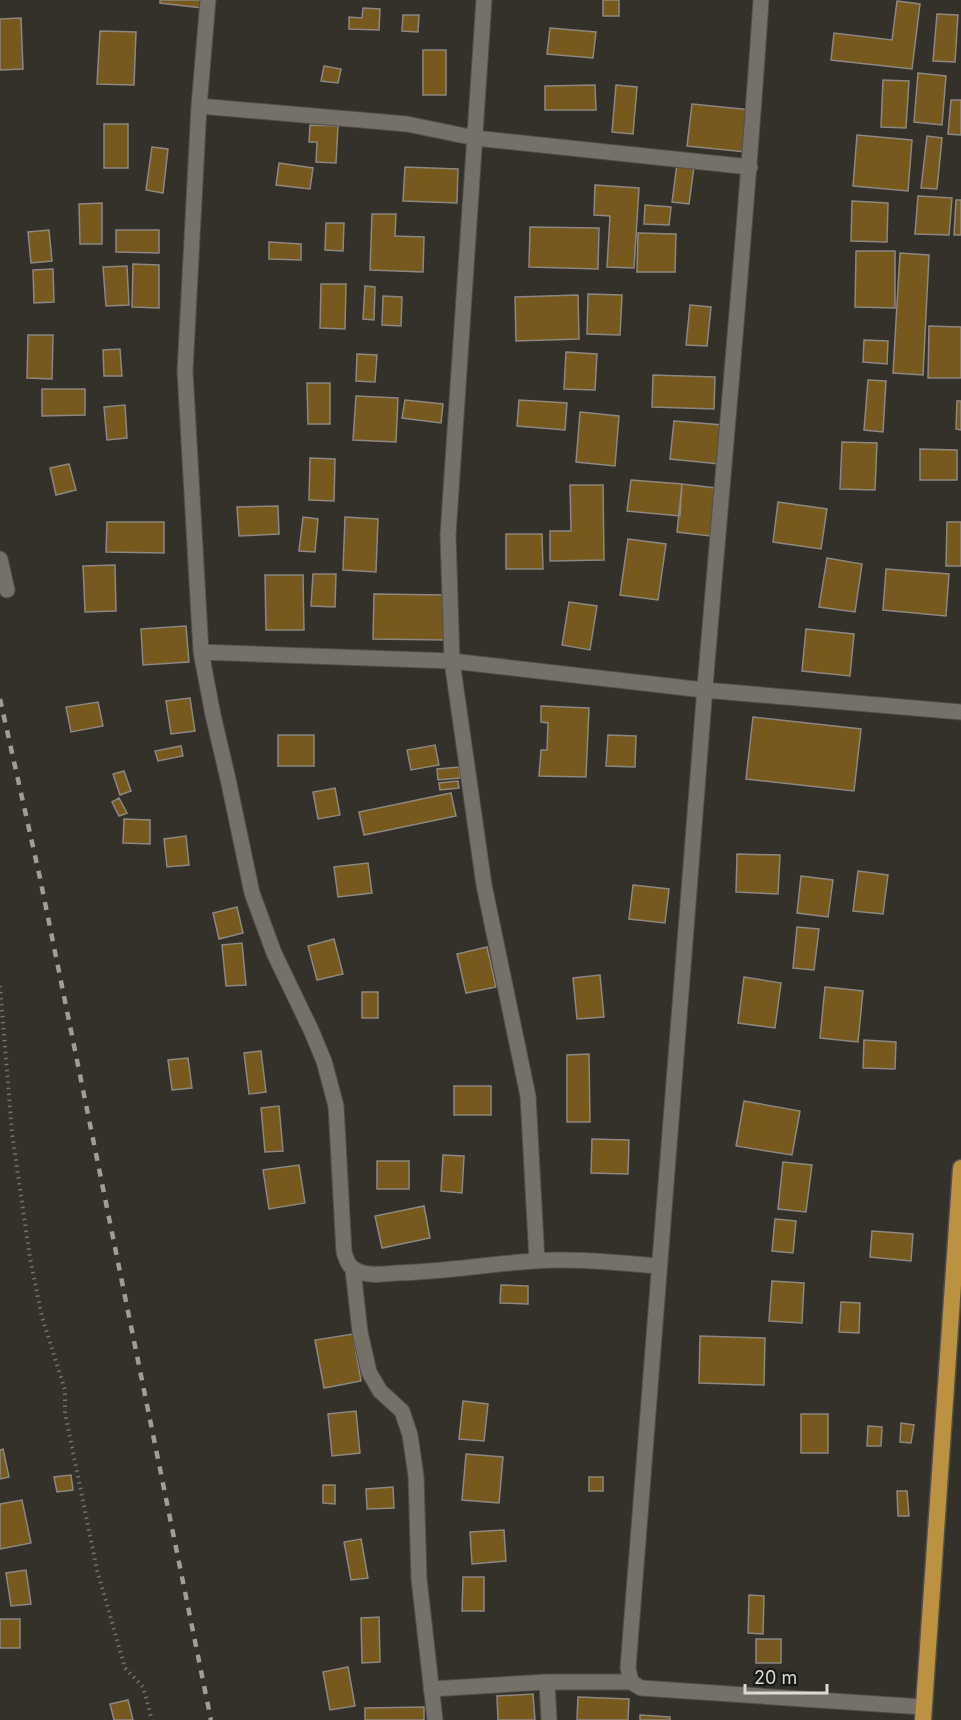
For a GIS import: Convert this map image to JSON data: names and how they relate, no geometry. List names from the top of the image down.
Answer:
{
  "scale_bar": "20 m"
}
